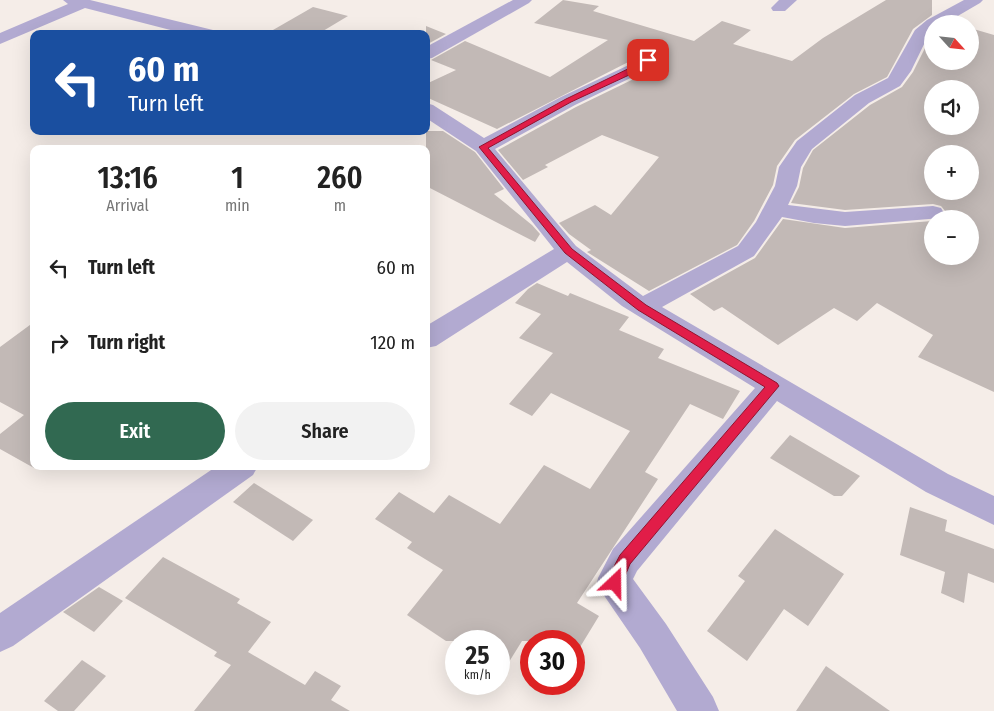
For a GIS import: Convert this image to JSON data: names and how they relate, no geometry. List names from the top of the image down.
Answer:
{
  "north": "bottom right",
  "page": {
    "map_buttons": ["+", "−"],
    "turn": ["60 m", "Turn left"],
    "eta": [
      "13:16",
      "Arrival",
      "1",
      "min",
      "260",
      "m"
    ],
    "list": [
      {
        "name": "Turn left",
        "value": "60 m"
      },
      {
        "name": "Turn right",
        "value": "120 m"
      }
    ],
    "buttons": ["Exit", "Share"],
    "speed": "25 km/h",
    "limit": "30"
  }
}
